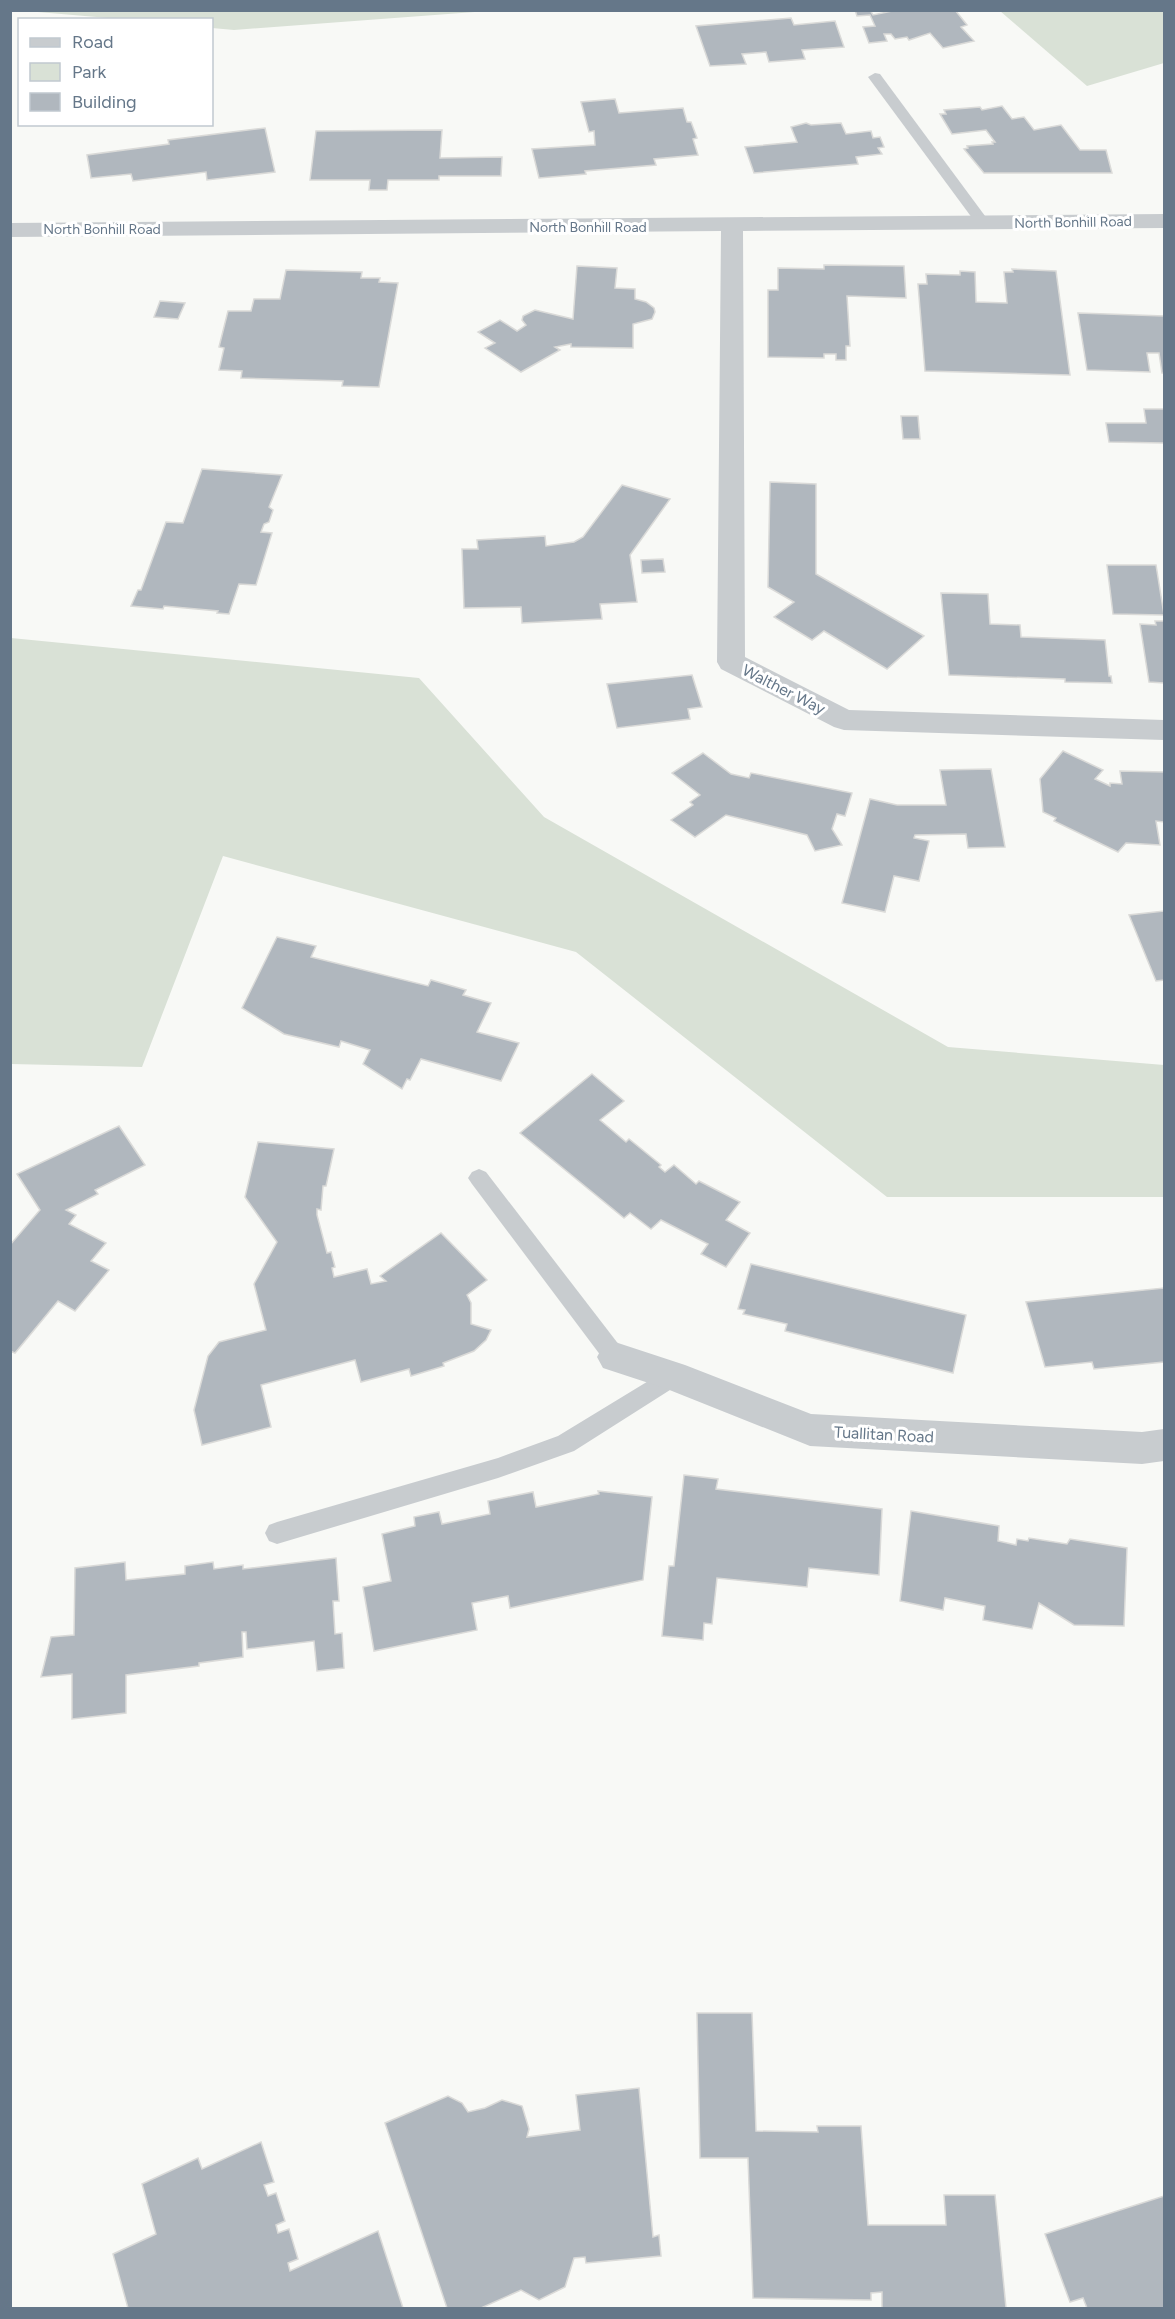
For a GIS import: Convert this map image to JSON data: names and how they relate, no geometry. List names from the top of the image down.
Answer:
{
  "streets": {
    "street": ["North Bonhill Road", "Walther Way", "Tuallitan Road"]
  },
  "crossings": [
    ["North Bonhill Road", "Walther Way"]
  ],
  "legend": ["Road", "Park", "Building"]
}
